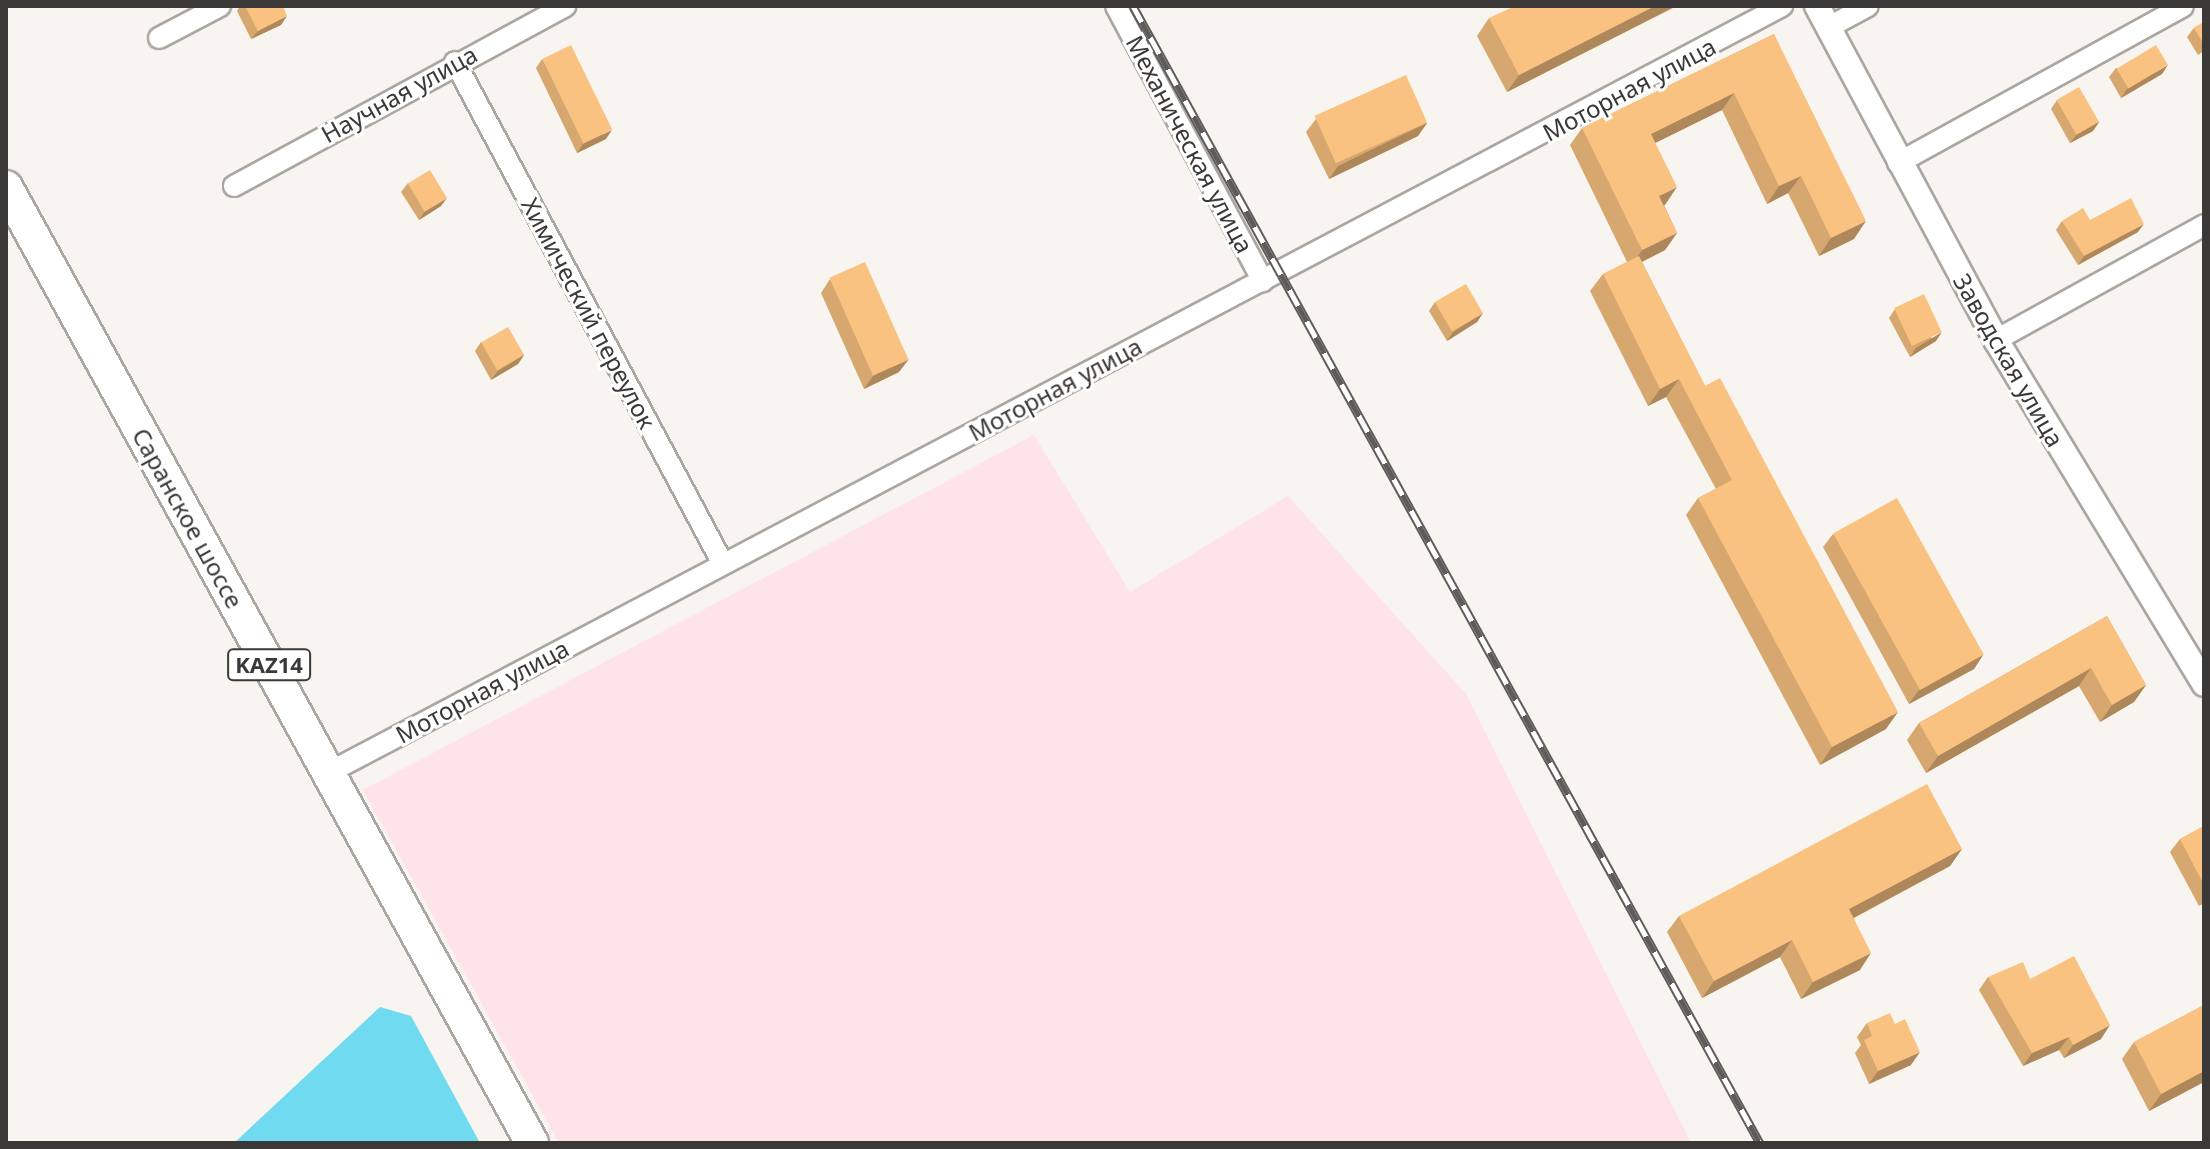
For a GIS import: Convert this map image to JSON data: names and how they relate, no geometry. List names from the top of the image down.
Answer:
{
  "streets": {
    "highway": ["Саранское шоссе", "KAZ14"],
    "street": [
      "Моторная улица",
      "Научная улица",
      "Механическая улица",
      "Химический переулок",
      "Заводская улица"
    ]
  },
  "crossings": [
    ["Моторная улица", "Механическая улица"],
    ["Моторная улица", "Химический переулок"],
    ["Моторная улица", "Саранское шоссе"],
    ["Научная улица", "Химический переулок"]
  ]
}
